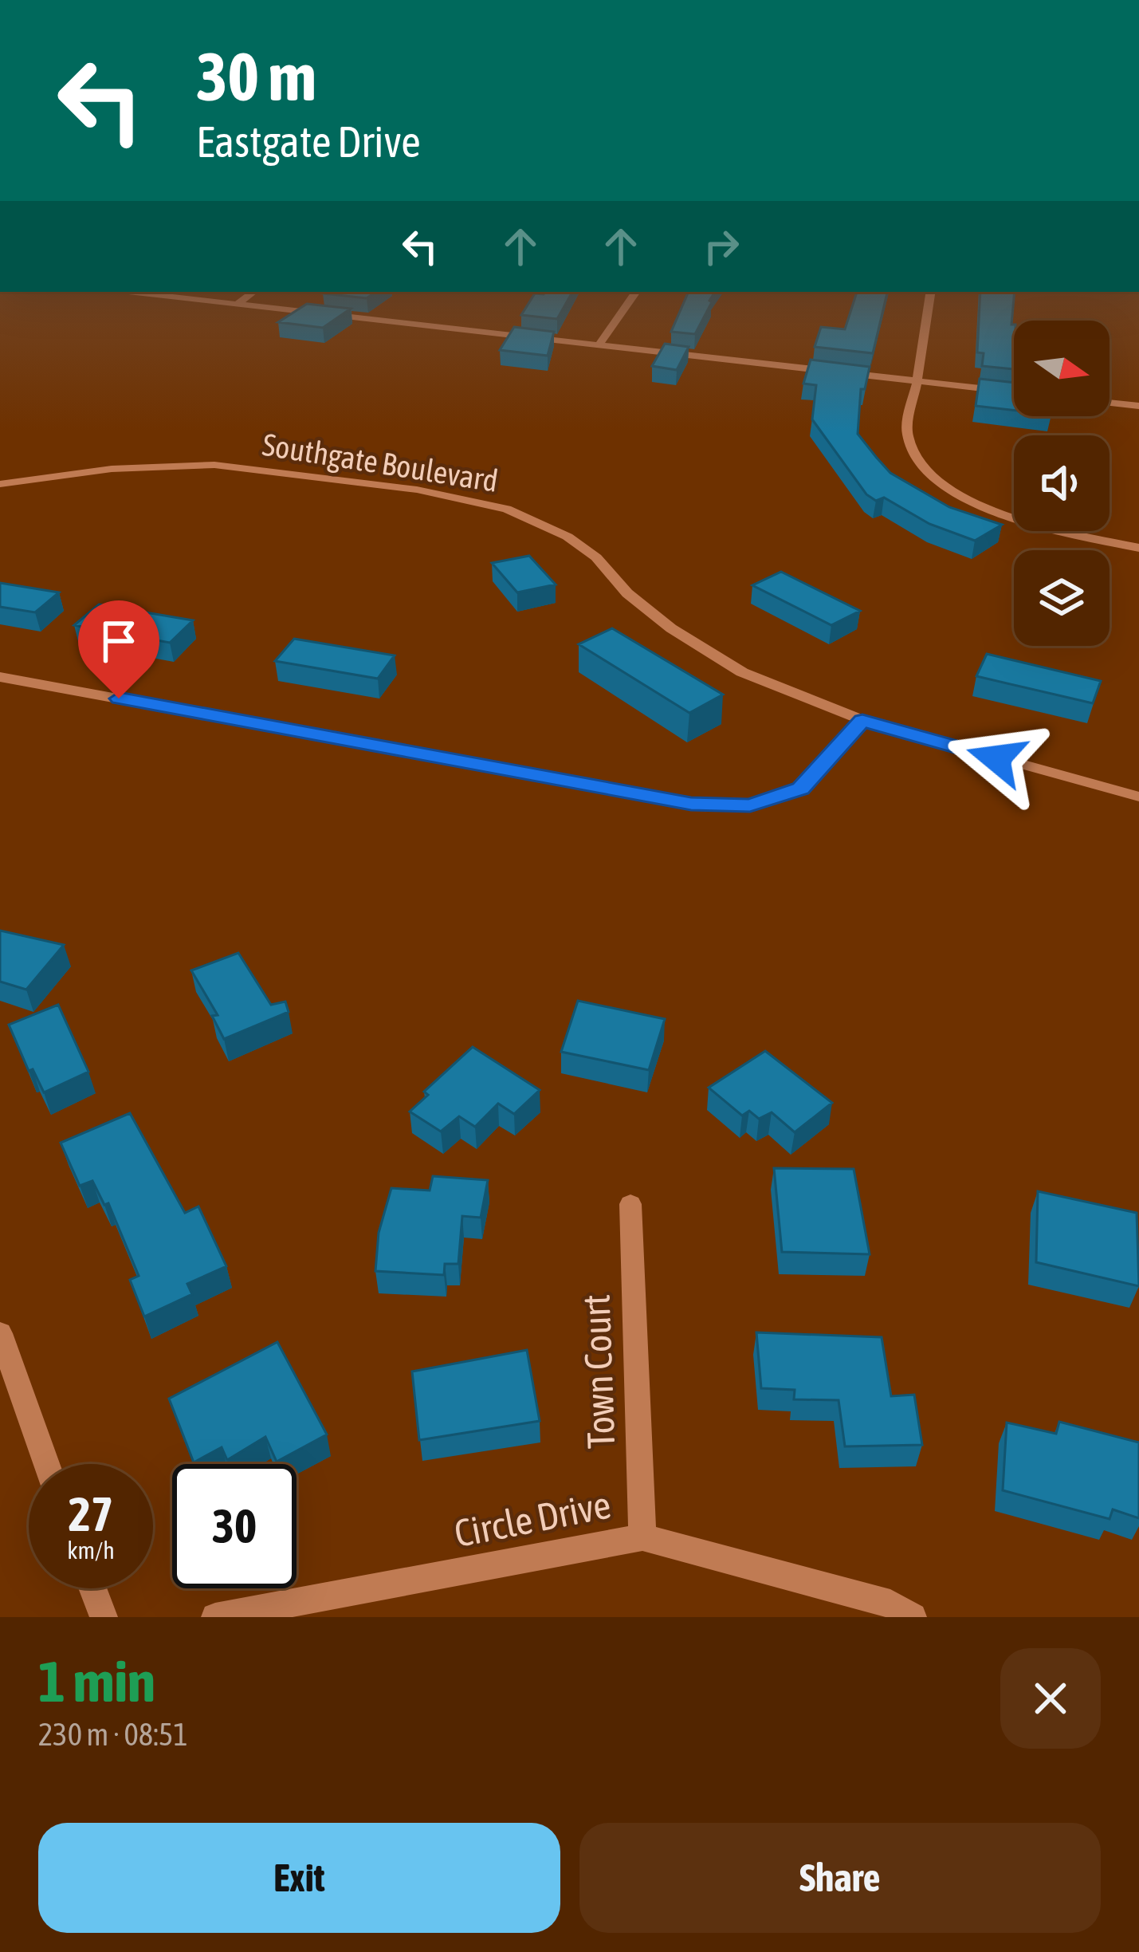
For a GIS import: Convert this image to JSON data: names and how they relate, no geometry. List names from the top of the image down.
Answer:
{
  "streets": {
    "street": ["Southgate Boulevard", "Town Court", "Circle Drive"]
  },
  "crossings": [
    ["Town Court", "Circle Drive"]
  ],
  "north": "right",
  "page": {
    "turn": ["30 m", "Eastgate Drive"],
    "speed": "27 km/h",
    "limit": "30",
    "heading": ["1 min", "230 m · 08:51"],
    "buttons": ["Exit", "Share"]
  }
}
